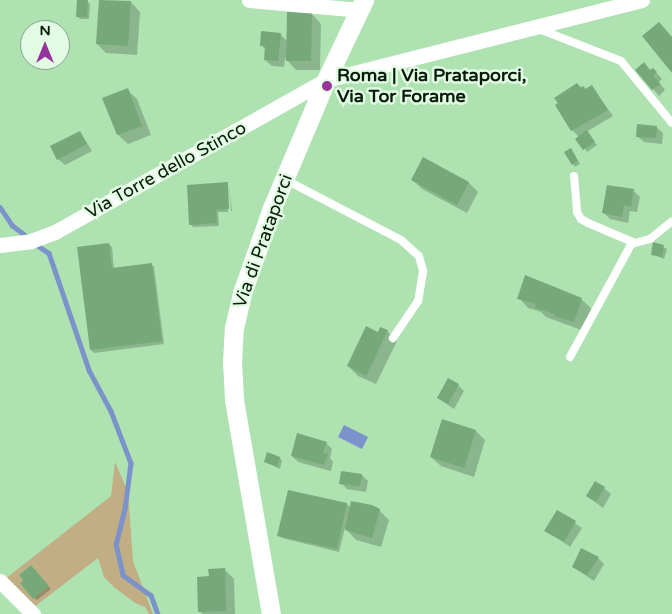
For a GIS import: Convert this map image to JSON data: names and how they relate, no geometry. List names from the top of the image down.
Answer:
{
  "streets": {
    "street": ["Via Torre dello Stinco", "Via di Prataporci"]
  },
  "crossings": [
    ["Via Torre dello Stinco", "Via di Prataporci"]
  ],
  "places": ["Roma | Via Prataporci, Via Tor Forame"],
  "north": "top"
}
